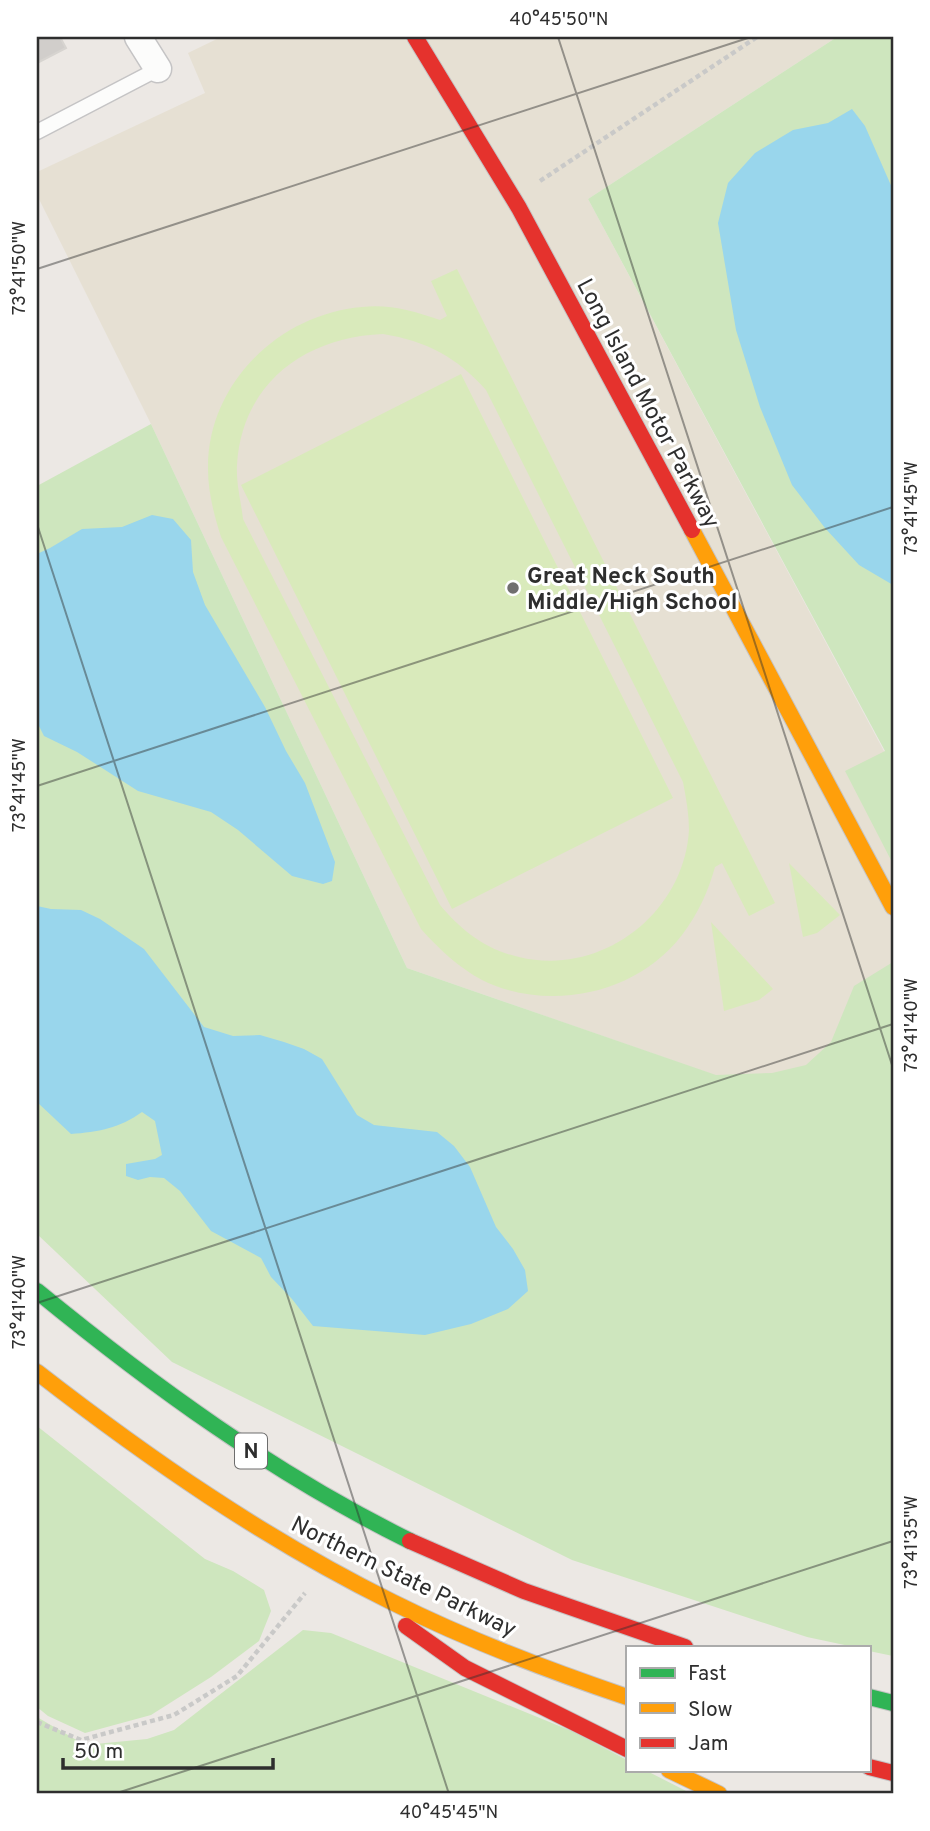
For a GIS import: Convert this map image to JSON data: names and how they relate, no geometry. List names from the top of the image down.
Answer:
{
  "streets": {
    "main road": ["Long Island Motor Parkway", "N", "Northern State Parkway"]
  },
  "places": ["Great Neck South Middle/High School"],
  "legend": ["Fast", "Slow", "Jam"],
  "scale_bar": "50 m",
  "coordinates": [
    "40°45'50\"N",
    "73°41'50\"W",
    "73°41'45\"W",
    "73°41'40\"W",
    "73°41'35\"W",
    "40°45'45\"N"
  ]
}
